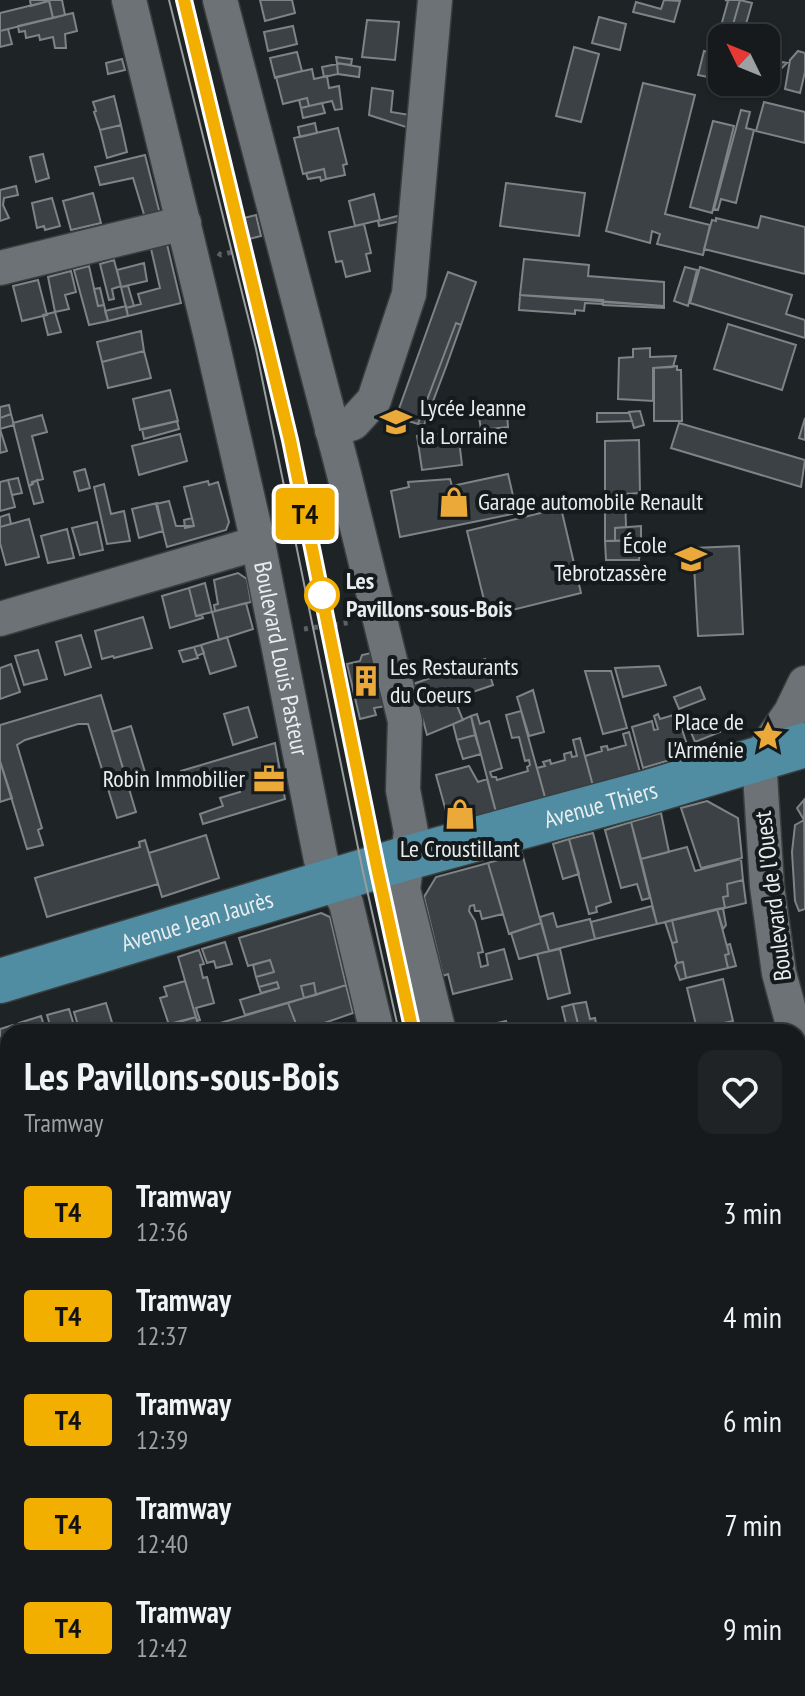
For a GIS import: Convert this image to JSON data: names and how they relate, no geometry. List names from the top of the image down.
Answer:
{
  "streets": {
    "main road": ["Avenue Thiers", "Avenue Jean Jaurès"],
    "street": ["Boulevard Louis Pasteur", "Boulevard de l'Ouest"]
  },
  "crossings": [
    ["Boulevard Louis Pasteur", "Avenue Jean Jaurès"],
    ["Avenue Thiers", "Boulevard de l'Ouest"],
    ["Avenue Thiers", "Avenue Jean Jaurès"]
  ],
  "places": {
    "school or university": ["Lycée Jeanne la Lorraine", "École Tebrotzassère"],
    "shop": ["Garage automobile Renault", "Le Croustillant"],
    "other": ["Les Pavillons-sous-Bois"],
    "building": ["Les Restaurants du Coeurs"],
    "place": ["Place de l'Arménie"],
    "office": ["Robin Immobilier"]
  },
  "lines": ["tram line T4"],
  "north": "top left",
  "page": {
    "on_map": "T4",
    "heading": ["Les Pavillons-sous-Bois", "Tramway"],
    "list": [
      {
        "mark": "T4",
        "name": "Tramway",
        "note": "12:36",
        "value": "3 min"
      },
      {
        "mark": "T4",
        "name": "Tramway",
        "note": "12:37",
        "value": "4 min"
      },
      {
        "mark": "T4",
        "name": "Tramway",
        "note": "12:39",
        "value": "6 min"
      },
      {
        "mark": "T4",
        "name": "Tramway",
        "note": "12:40",
        "value": "7 min"
      },
      {
        "mark": "T4",
        "name": "Tramway",
        "note": "12:42",
        "value": "9 min"
      }
    ]
  }
}
